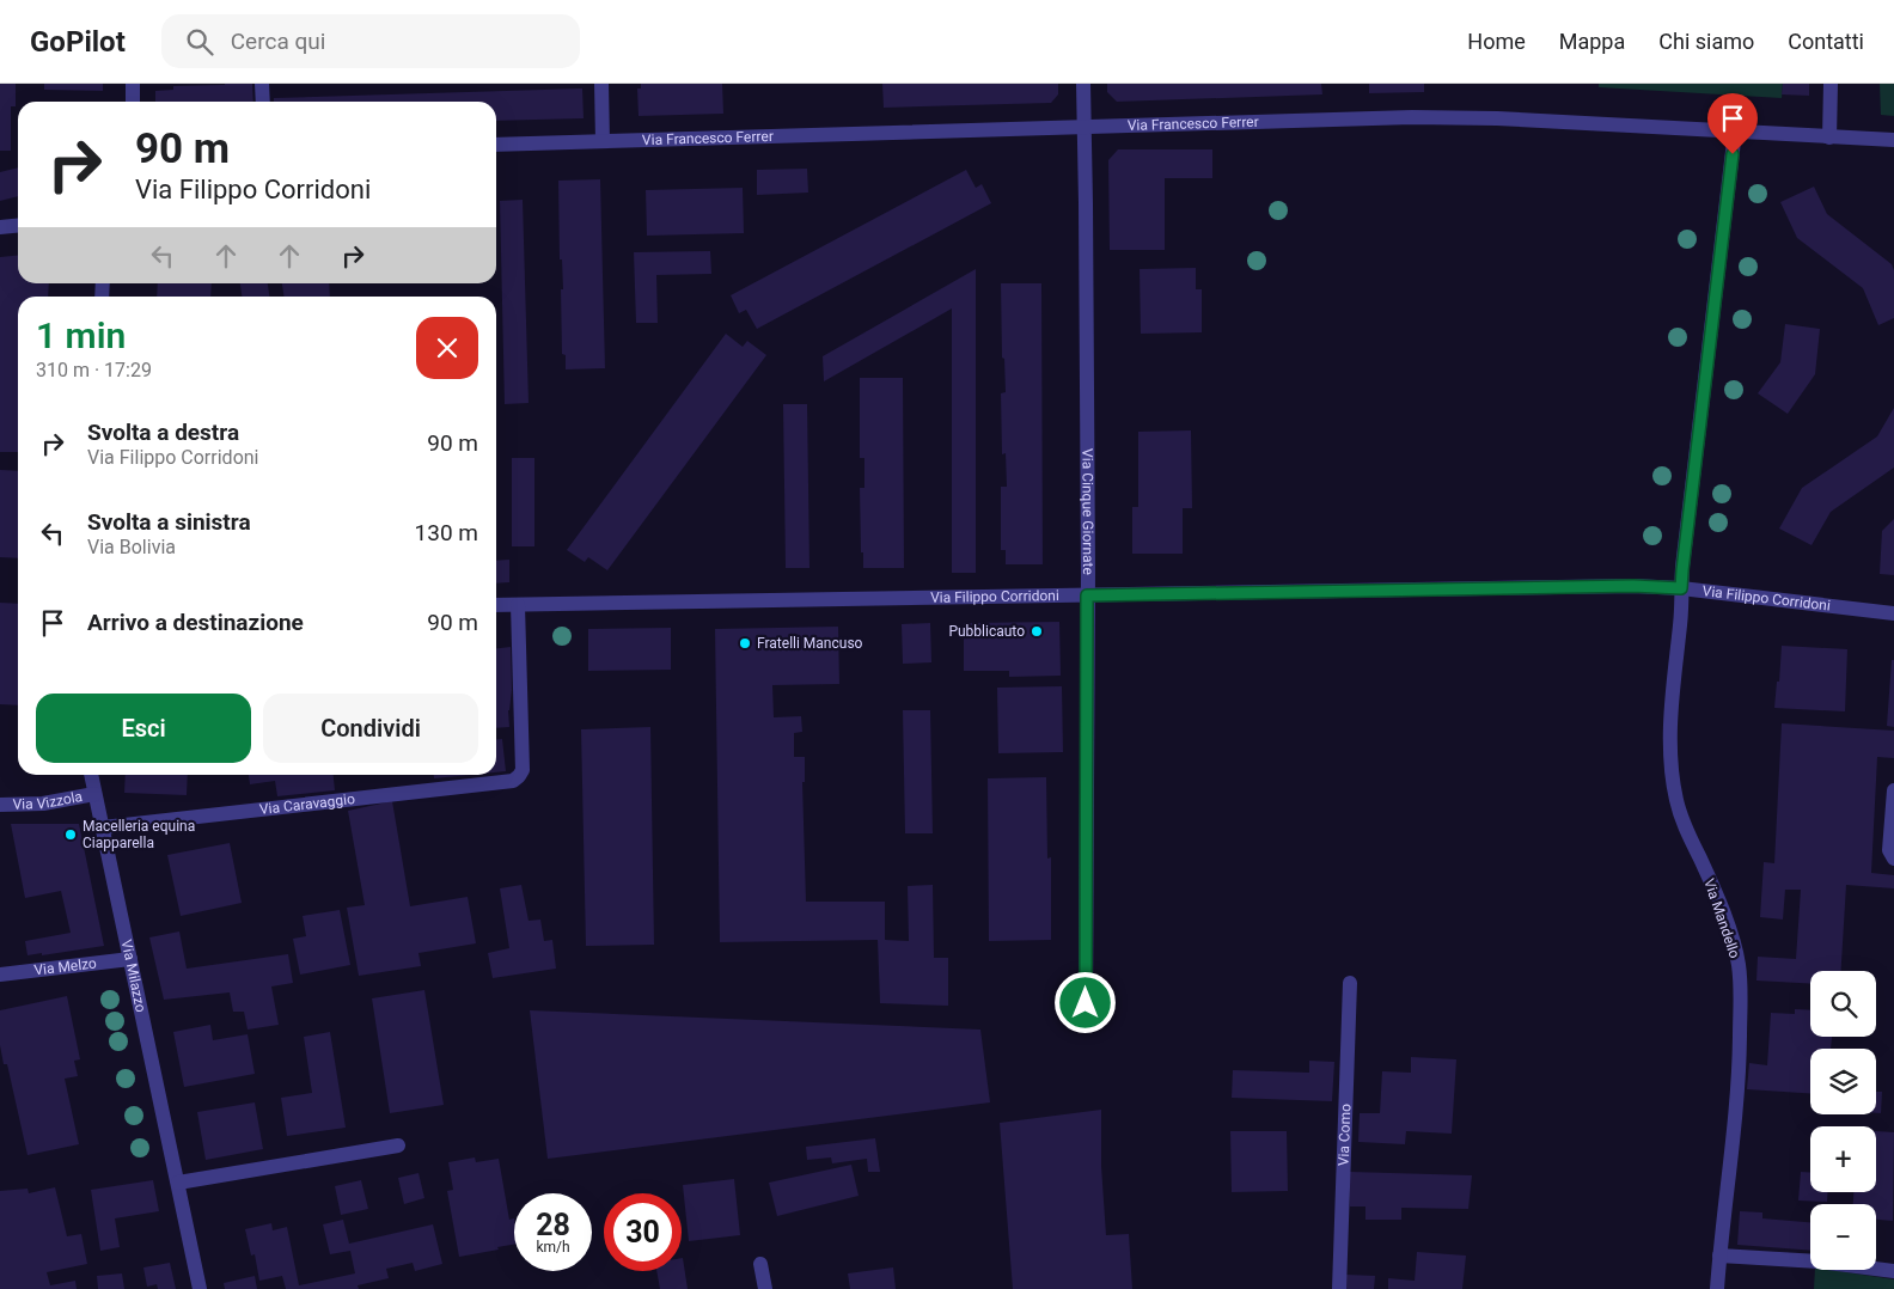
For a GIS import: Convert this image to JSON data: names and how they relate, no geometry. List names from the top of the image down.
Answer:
{
  "streets": {
    "street": [
      "Via Francesco Ferrer",
      "Via Cinque Giornate",
      "Via Filippo Corridoni",
      "Via Vizzola",
      "Via Caravaggio",
      "Via Mandello",
      "Via Melzo",
      "Via Milazzo",
      "Via Como"
    ]
  },
  "crossings": [
    ["Via Francesco Ferrer", "Via Cinque Giornate"],
    ["Via Francesco Ferrer", "Via Mandello"],
    ["Via Cinque Giornate", "Via Filippo Corridoni"],
    ["Via Filippo Corridoni", "Via Caravaggio"],
    ["Via Filippo Corridoni", "Via Mandello"],
    ["Via Vizzola", "Via Milazzo"],
    ["Via Caravaggio", "Via Milazzo"],
    ["Via Melzo", "Via Milazzo"]
  ],
  "places": ["Pubblicauto", "Fratelli Mancuso", "Macelleria equina Ciapparella"],
  "page": {
    "header": "GoPilot",
    "search": "Cerca qui",
    "nav": [
      "Home",
      "Mappa",
      "Chi siamo",
      "Contatti"
    ],
    "turn": ["90 m", "Via Filippo Corridoni"],
    "heading": ["1 min", "310 m · 17:29"],
    "list": [
      {
        "name": "Svolta a destra",
        "note": "Via Filippo Corridoni",
        "value": "90 m"
      },
      {
        "name": "Svolta a sinistra",
        "note": "Via Bolivia",
        "value": "130 m"
      },
      {
        "name": "Arrivo a destinazione",
        "value": "90 m"
      }
    ],
    "buttons": ["Esci", "Condividi"],
    "map_buttons": ["+", "−"],
    "speed": "28 km/h",
    "limit": "30"
  }
}
